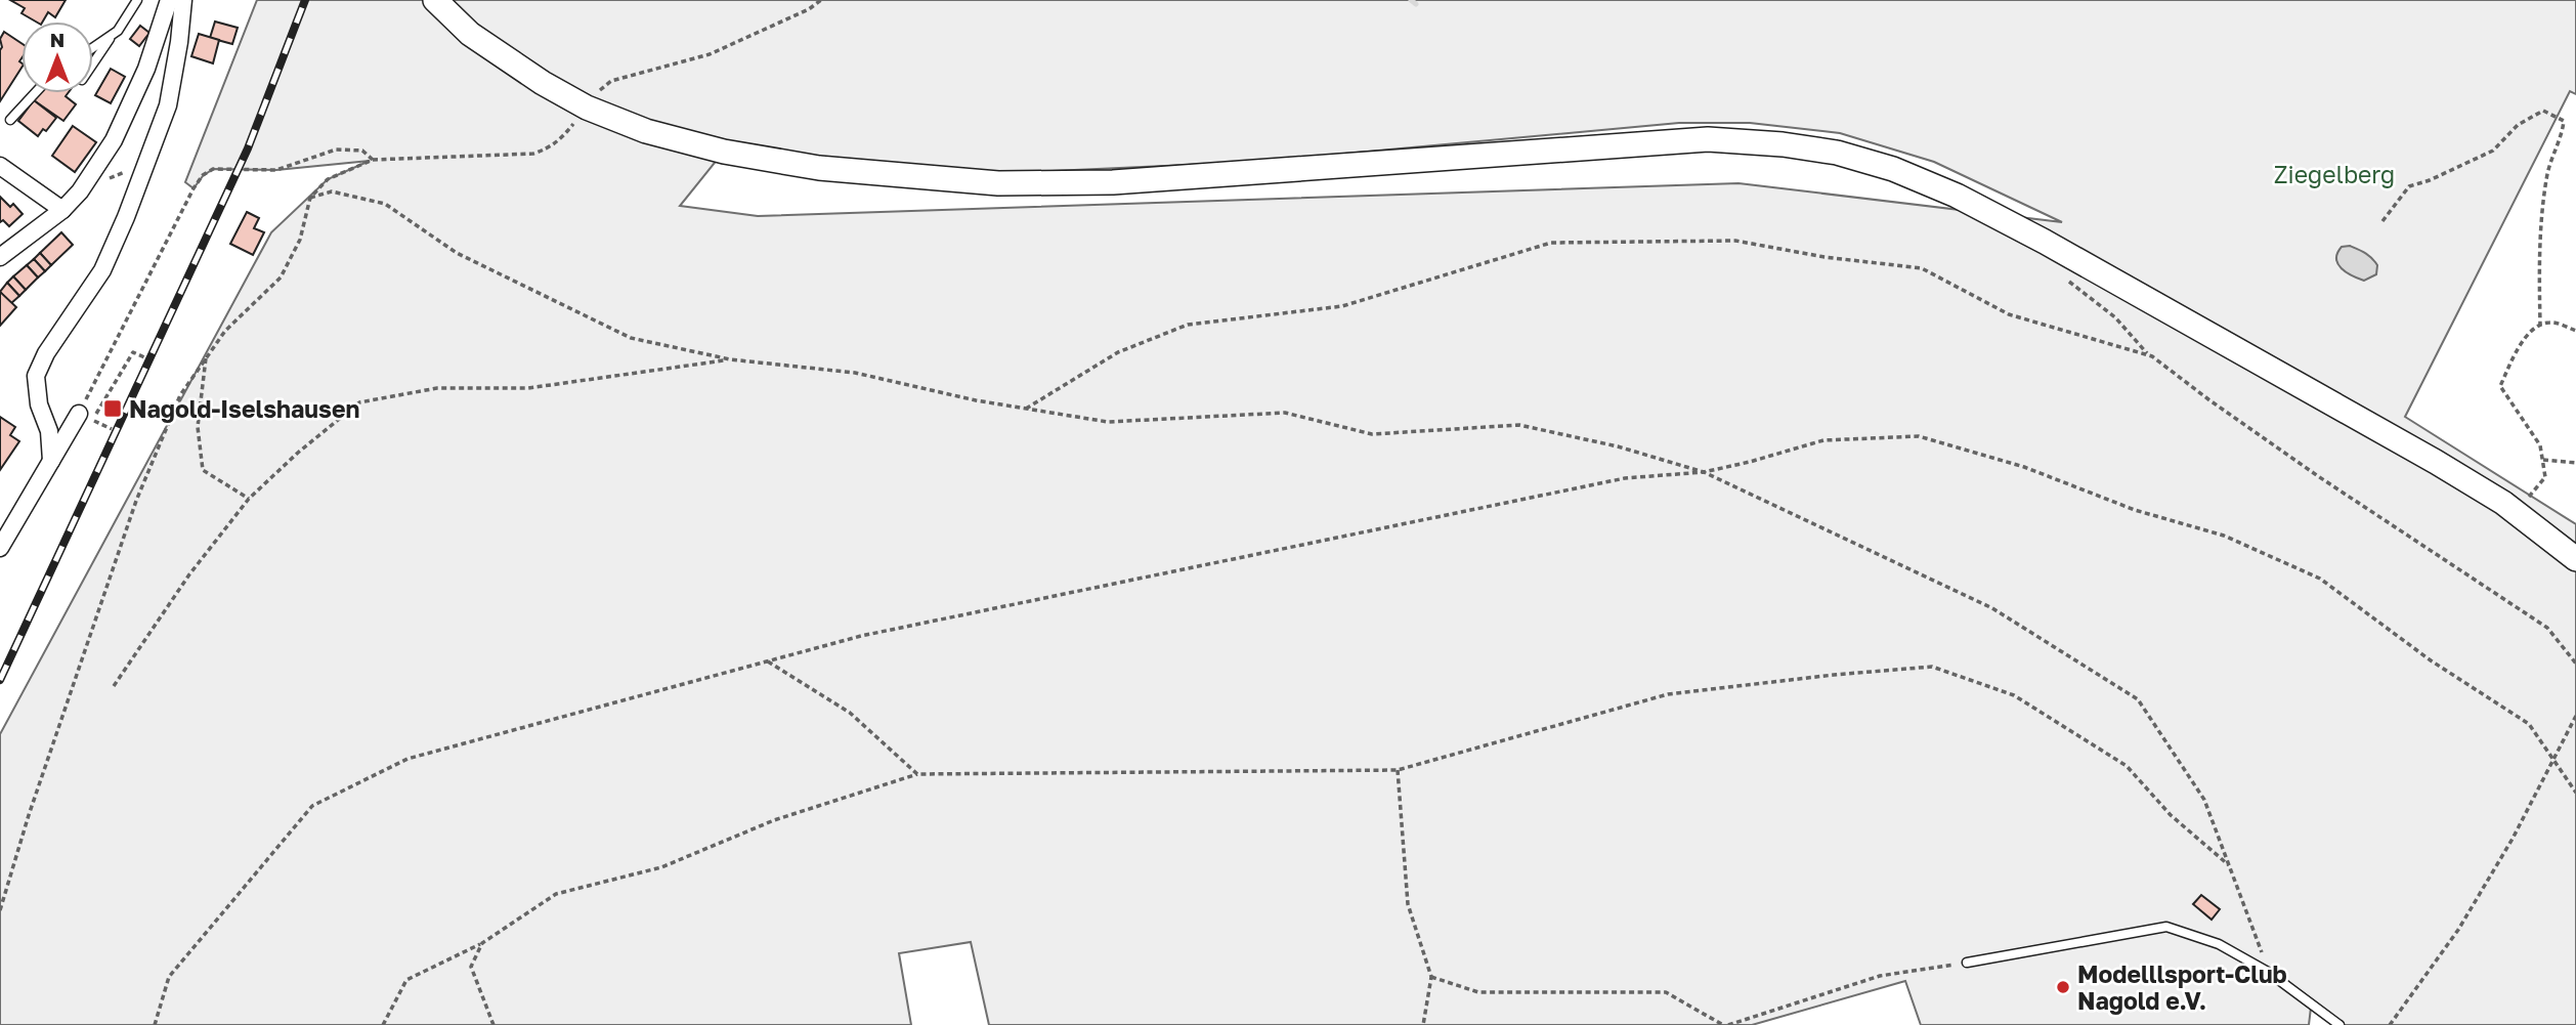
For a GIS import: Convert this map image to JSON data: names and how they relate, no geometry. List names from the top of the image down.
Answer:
{
  "parks": ["Ziegelberg"],
  "places": {
    "transit": ["Nagold-Iselshausen"],
    "other": ["Modelllsport-Club Nagold e.V."]
  },
  "north": "top"
}
